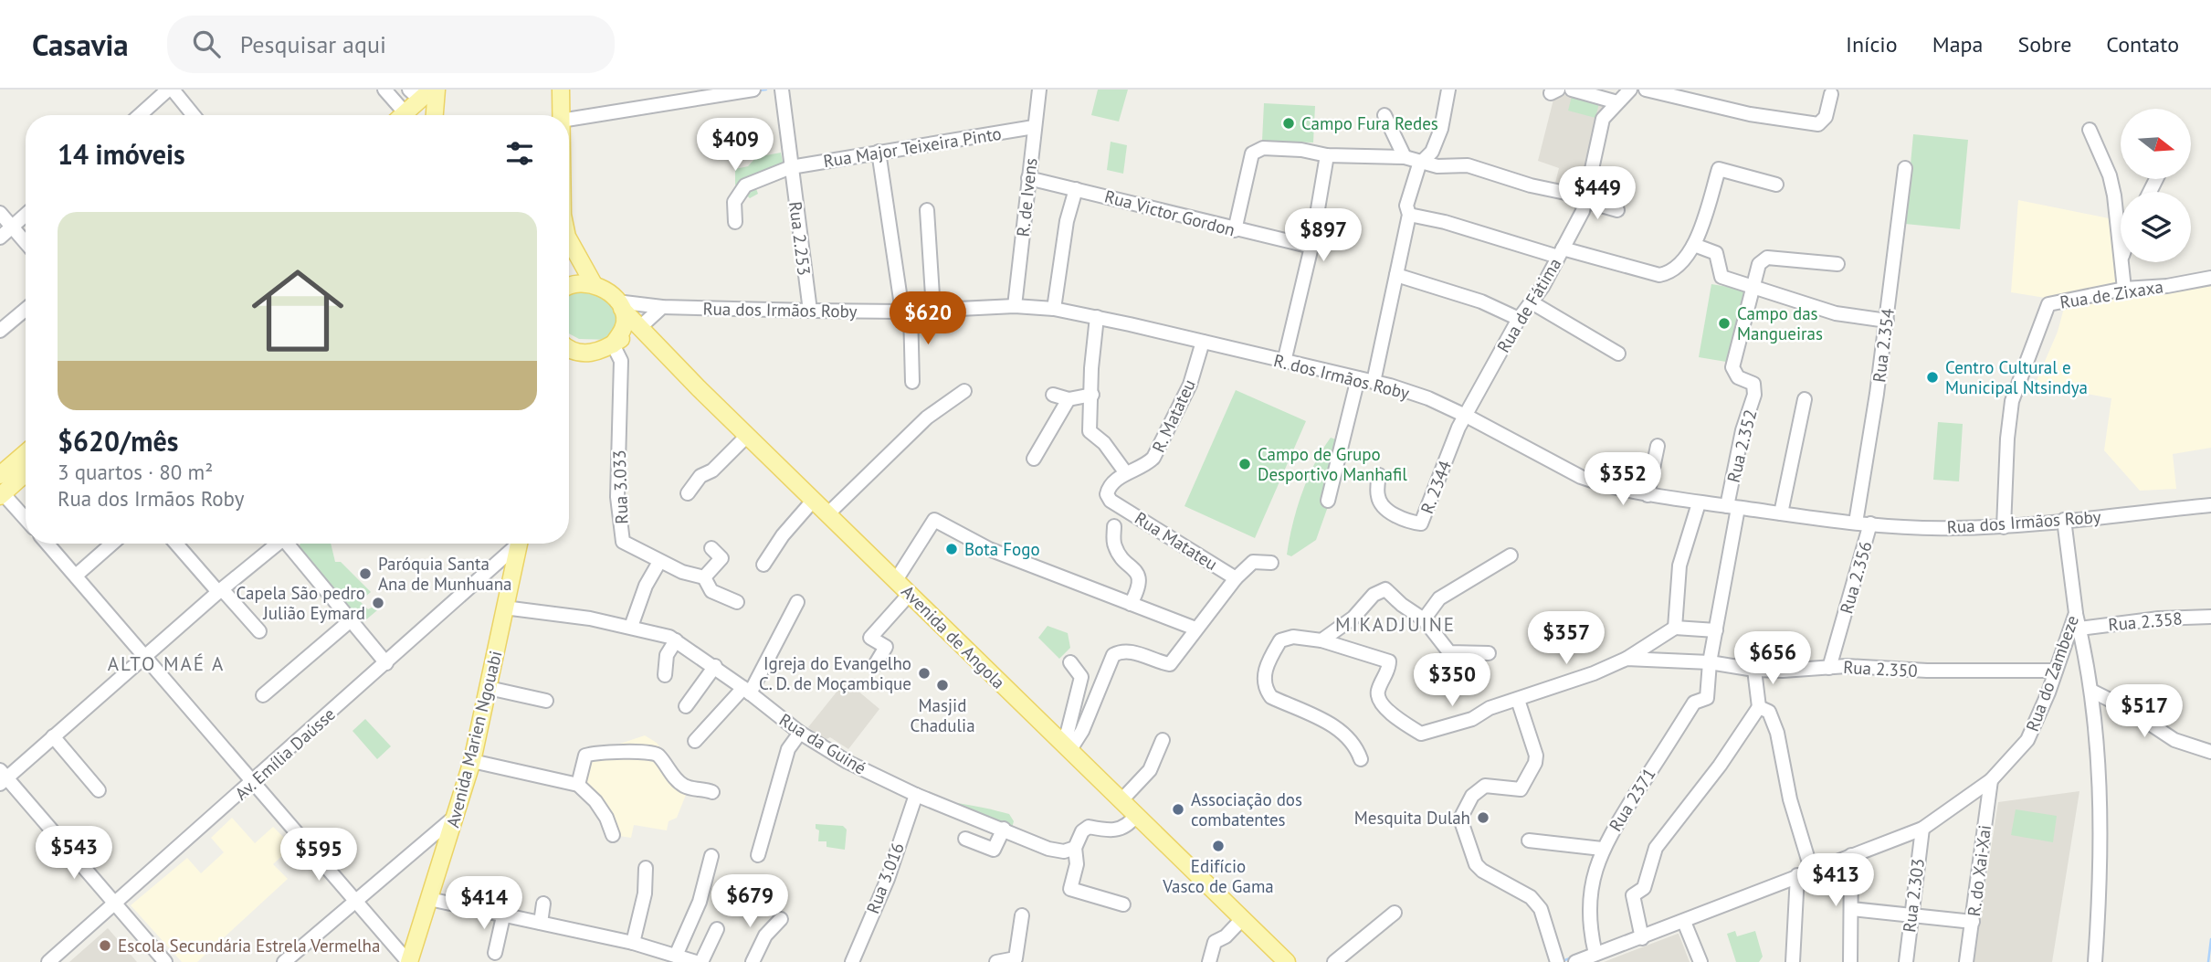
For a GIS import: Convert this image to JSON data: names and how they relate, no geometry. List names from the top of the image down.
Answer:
{
  "streets": {
    "main road": ["Avenida de Angola", "Avenida Marien Ngouabi"],
    "street": [
      "Rua Major Teixeira Pinto",
      "R. de Ivens",
      "Rua Victor Gordon",
      "Rua 2.253",
      "Rua de Zixaxa",
      "Rua de Fátima",
      "Rua dos Irmãos Roby",
      "Rua 2.354",
      "R. dos Irmãos Roby",
      "R. Matateu",
      "Rua 2.352",
      "Rua 3.033",
      "R. 2344",
      "Rua Matateu",
      "Rua 2.356",
      "Rua 2.358",
      "Rua 2.350",
      "Rua do Zambeze",
      "Rua da Guiné",
      "Av. Emília Daússe",
      "Rua 2371",
      "R. do Xai-Xai",
      "Rua 3.016",
      "Rua 2.303"
    ]
  },
  "crossings": [
    ["Rua Major Teixeira Pinto", "R. de Ivens"],
    ["Rua Major Teixeira Pinto", "Rua 2.253"],
    ["R. de Ivens", "Rua Victor Gordon"],
    ["R. de Ivens", "Rua dos Irmãos Roby"],
    ["R. de Ivens", "R. dos Irmãos Roby"],
    ["Rua 2.253", "Rua dos Irmãos Roby"],
    ["Rua de Zixaxa", "Rua dos Irmãos Roby"],
    ["Rua de Fátima", "R. dos Irmãos Roby"],
    ["Rua de Fátima", "R. 2344"],
    ["Rua dos Irmãos Roby", "Rua 2.354"],
    ["Rua dos Irmãos Roby", "R. dos Irmãos Roby"],
    ["Rua dos Irmãos Roby", "Rua 2.352"],
    ["Rua dos Irmãos Roby", "Rua 2.356"],
    ["Rua dos Irmãos Roby", "Avenida de Angola"],
    ["Rua dos Irmãos Roby", "Rua do Zambeze"],
    ["R. dos Irmãos Roby", "R. Matateu"],
    ["R. dos Irmãos Roby", "R. 2344"],
    ["R. Matateu", "Rua Matateu"],
    ["Rua Matateu", "Avenida de Angola"],
    ["Rua 2.356", "Rua 2.350"],
    ["Rua 2.350", "Rua do Zambeze"],
    ["Rua 2.350", "Rua 2371"],
    ["Rua do Zambeze", "Rua 2371"],
    ["Rua do Zambeze", "R. do Xai-Xai"],
    ["Rua do Zambeze", "Rua 2.303"],
    ["Avenida Marien Ngouabi", "Rua da Guiné"],
    ["Rua da Guiné", "Rua 3.016"]
  ],
  "districts": ["MIKADJUINE", "ALTO MAÉ A"],
  "places": [
    "Campo Fura Redes",
    "Campo das Mangueiras",
    "Centro Cultural e Municipal Ntsindya",
    "Campo de Grupo Desportivo Manhafil",
    "Bota Fogo",
    "Paróquia Santa Ana de Munhuana",
    "Capela São pedro Julião Eymard",
    "Igreja do Evangelho C. D. de Moçambique",
    "Masjid Chadulia",
    "Associação dos combatentes",
    "Mesquita Dulah",
    "Edifício Vasco de Gama",
    "Escola Secundária Estrela Vermelha"
  ],
  "north": "right",
  "page": {
    "header": "Casavia",
    "search": "Pesquisar aqui",
    "nav": [
      "Início",
      "Mapa",
      "Sobre",
      "Contato"
    ],
    "heading": "14 imóveis",
    "price": [
      "$409",
      "$449",
      "$897",
      "$620",
      "$352",
      "$357",
      "$656",
      "$350",
      "$517",
      "$543",
      "$595",
      "$413",
      "$679",
      "$414"
    ],
    "list": [
      {
        "name": "$620/mês",
        "note": "3 quartos · 80 m² · Rua dos Irmãos Roby"
      }
    ]
  }
}
